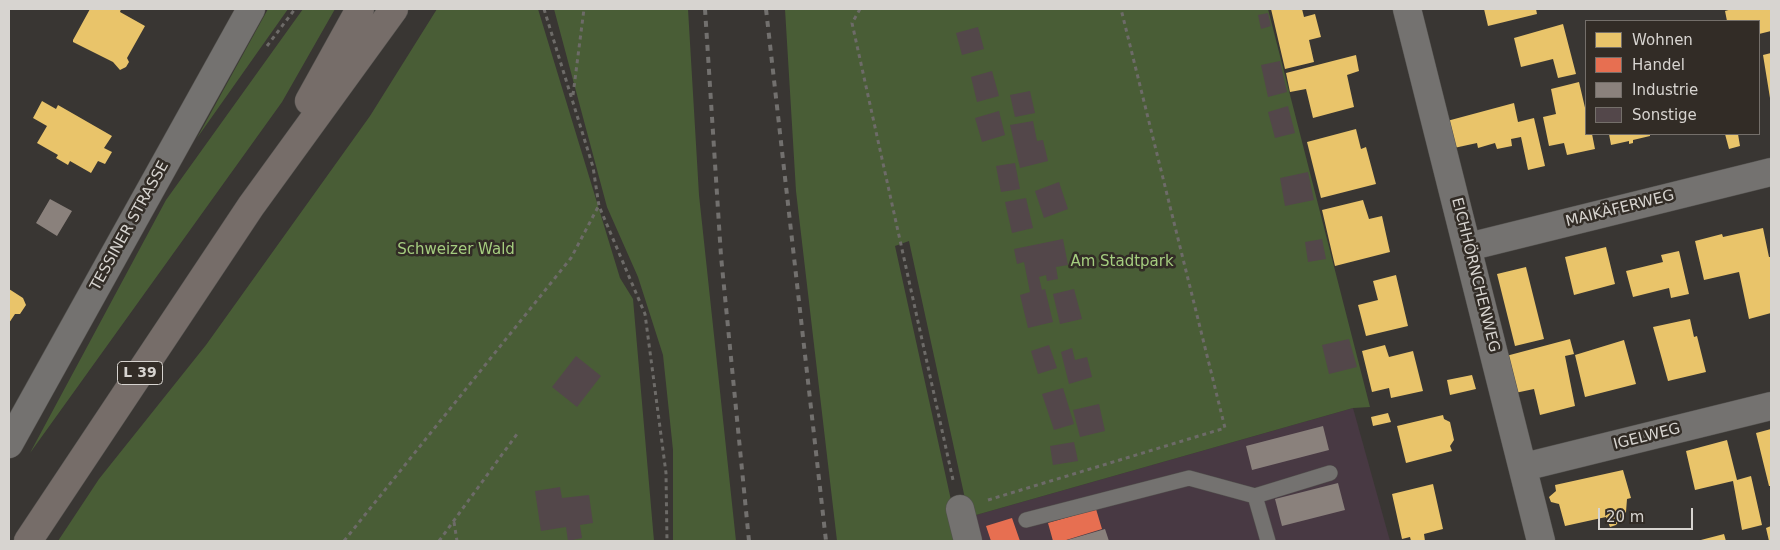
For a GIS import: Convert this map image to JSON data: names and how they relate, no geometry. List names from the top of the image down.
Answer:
{
  "streets": {
    "main road": ["L 39"],
    "street": [
      "MAIKÄFERWEG",
      "TESSINER STRASSE",
      "EICHHÖRNCHENWEG",
      "IGELWEG"
    ]
  },
  "crossings": [
    ["MAIKÄFERWEG", "EICHHÖRNCHENWEG"],
    ["EICHHÖRNCHENWEG", "IGELWEG"]
  ],
  "parks": ["Schweizer Wald", "Am Stadtpark"],
  "legend": [
    "Wohnen",
    "Handel",
    "Industrie",
    "Sonstige"
  ],
  "scale_bar": "20 m"
}
